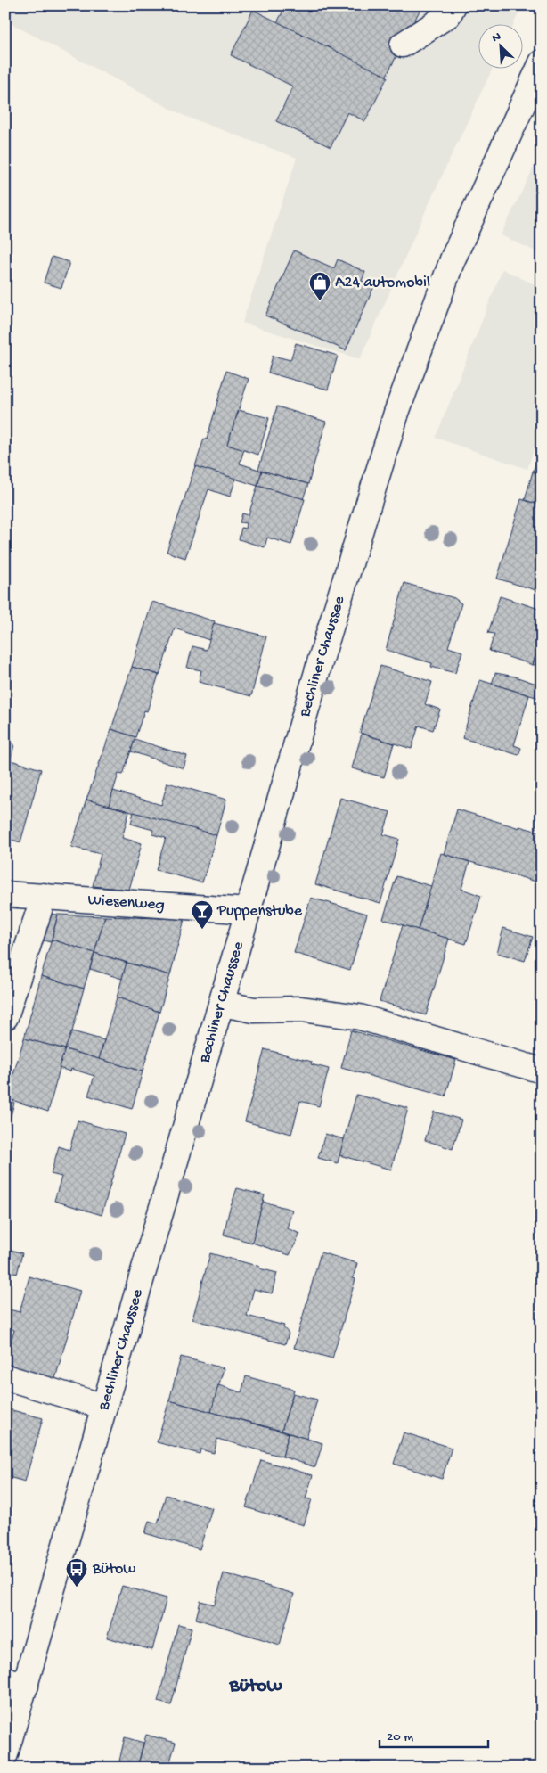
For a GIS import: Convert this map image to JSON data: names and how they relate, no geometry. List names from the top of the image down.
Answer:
{
  "streets": {
    "main road": ["Bechliner Chaussee", "Wiesenweg"]
  },
  "crossings": [
    ["Bechliner Chaussee", "Wiesenweg"]
  ],
  "districts": ["Bütow"],
  "places": {
    "shop": ["A24 automobil"],
    "bar": ["Puppenstube"],
    "bus stop": ["Bütow"]
  },
  "scale_bar": "20 m",
  "north": "top left"
}
